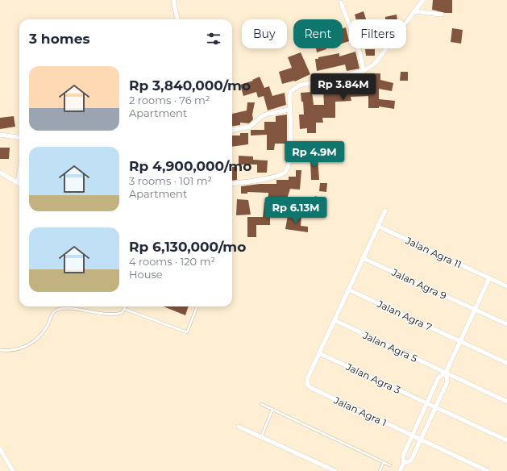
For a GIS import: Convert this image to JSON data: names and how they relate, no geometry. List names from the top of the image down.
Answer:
{
  "streets": {
    "street": [
      "Jalan Agra 11",
      "Jalan Agra 9",
      "Jalan Agra 7",
      "Jalan Agra 5",
      "Jalan Agra 3",
      "Jalan Agra 1"
    ]
  },
  "crossings": [
    ["Jalan Agra 3", "Jalan Agra 1"]
  ],
  "page": {
    "chip": ["Buy", "Rent", "Filters"],
    "heading": "3 homes",
    "list": [
      {
        "name": "Rp 3,840,000/mo",
        "note": "2 rooms · 76 m² · Apartment"
      },
      {
        "name": "Rp 4,900,000/mo",
        "note": "3 rooms · 101 m² · Apartment"
      },
      {
        "name": "Rp 6,130,000/mo",
        "note": "4 rooms · 120 m² · House"
      }
    ],
    "price": ["Rp 3.84M", "Rp 4.9M", "Rp 6.13M"]
  }
}
